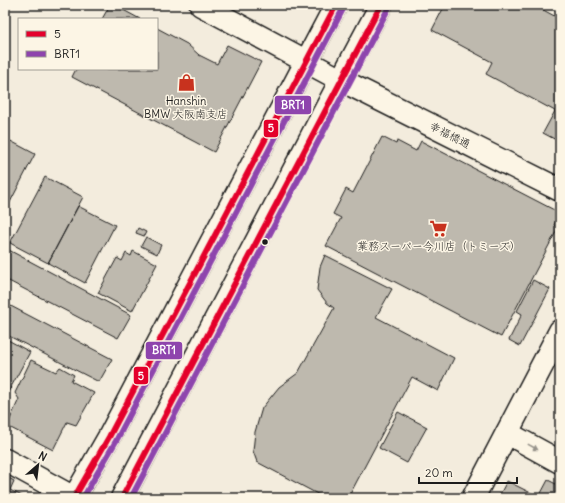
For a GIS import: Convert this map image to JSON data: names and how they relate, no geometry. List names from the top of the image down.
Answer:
{
  "streets": {
    "main road": ["幸福橋通"]
  },
  "places": {
    "shop": ["Hanshin BMW 大阪南支店"],
    "supermarket": ["業務スーパー今川店（トミーズ）"]
  },
  "lines": ["transit line 5", "transit line BRT1"],
  "legend": ["5", "BRT1"],
  "scale_bar": "20 m",
  "north": "top right"
}
